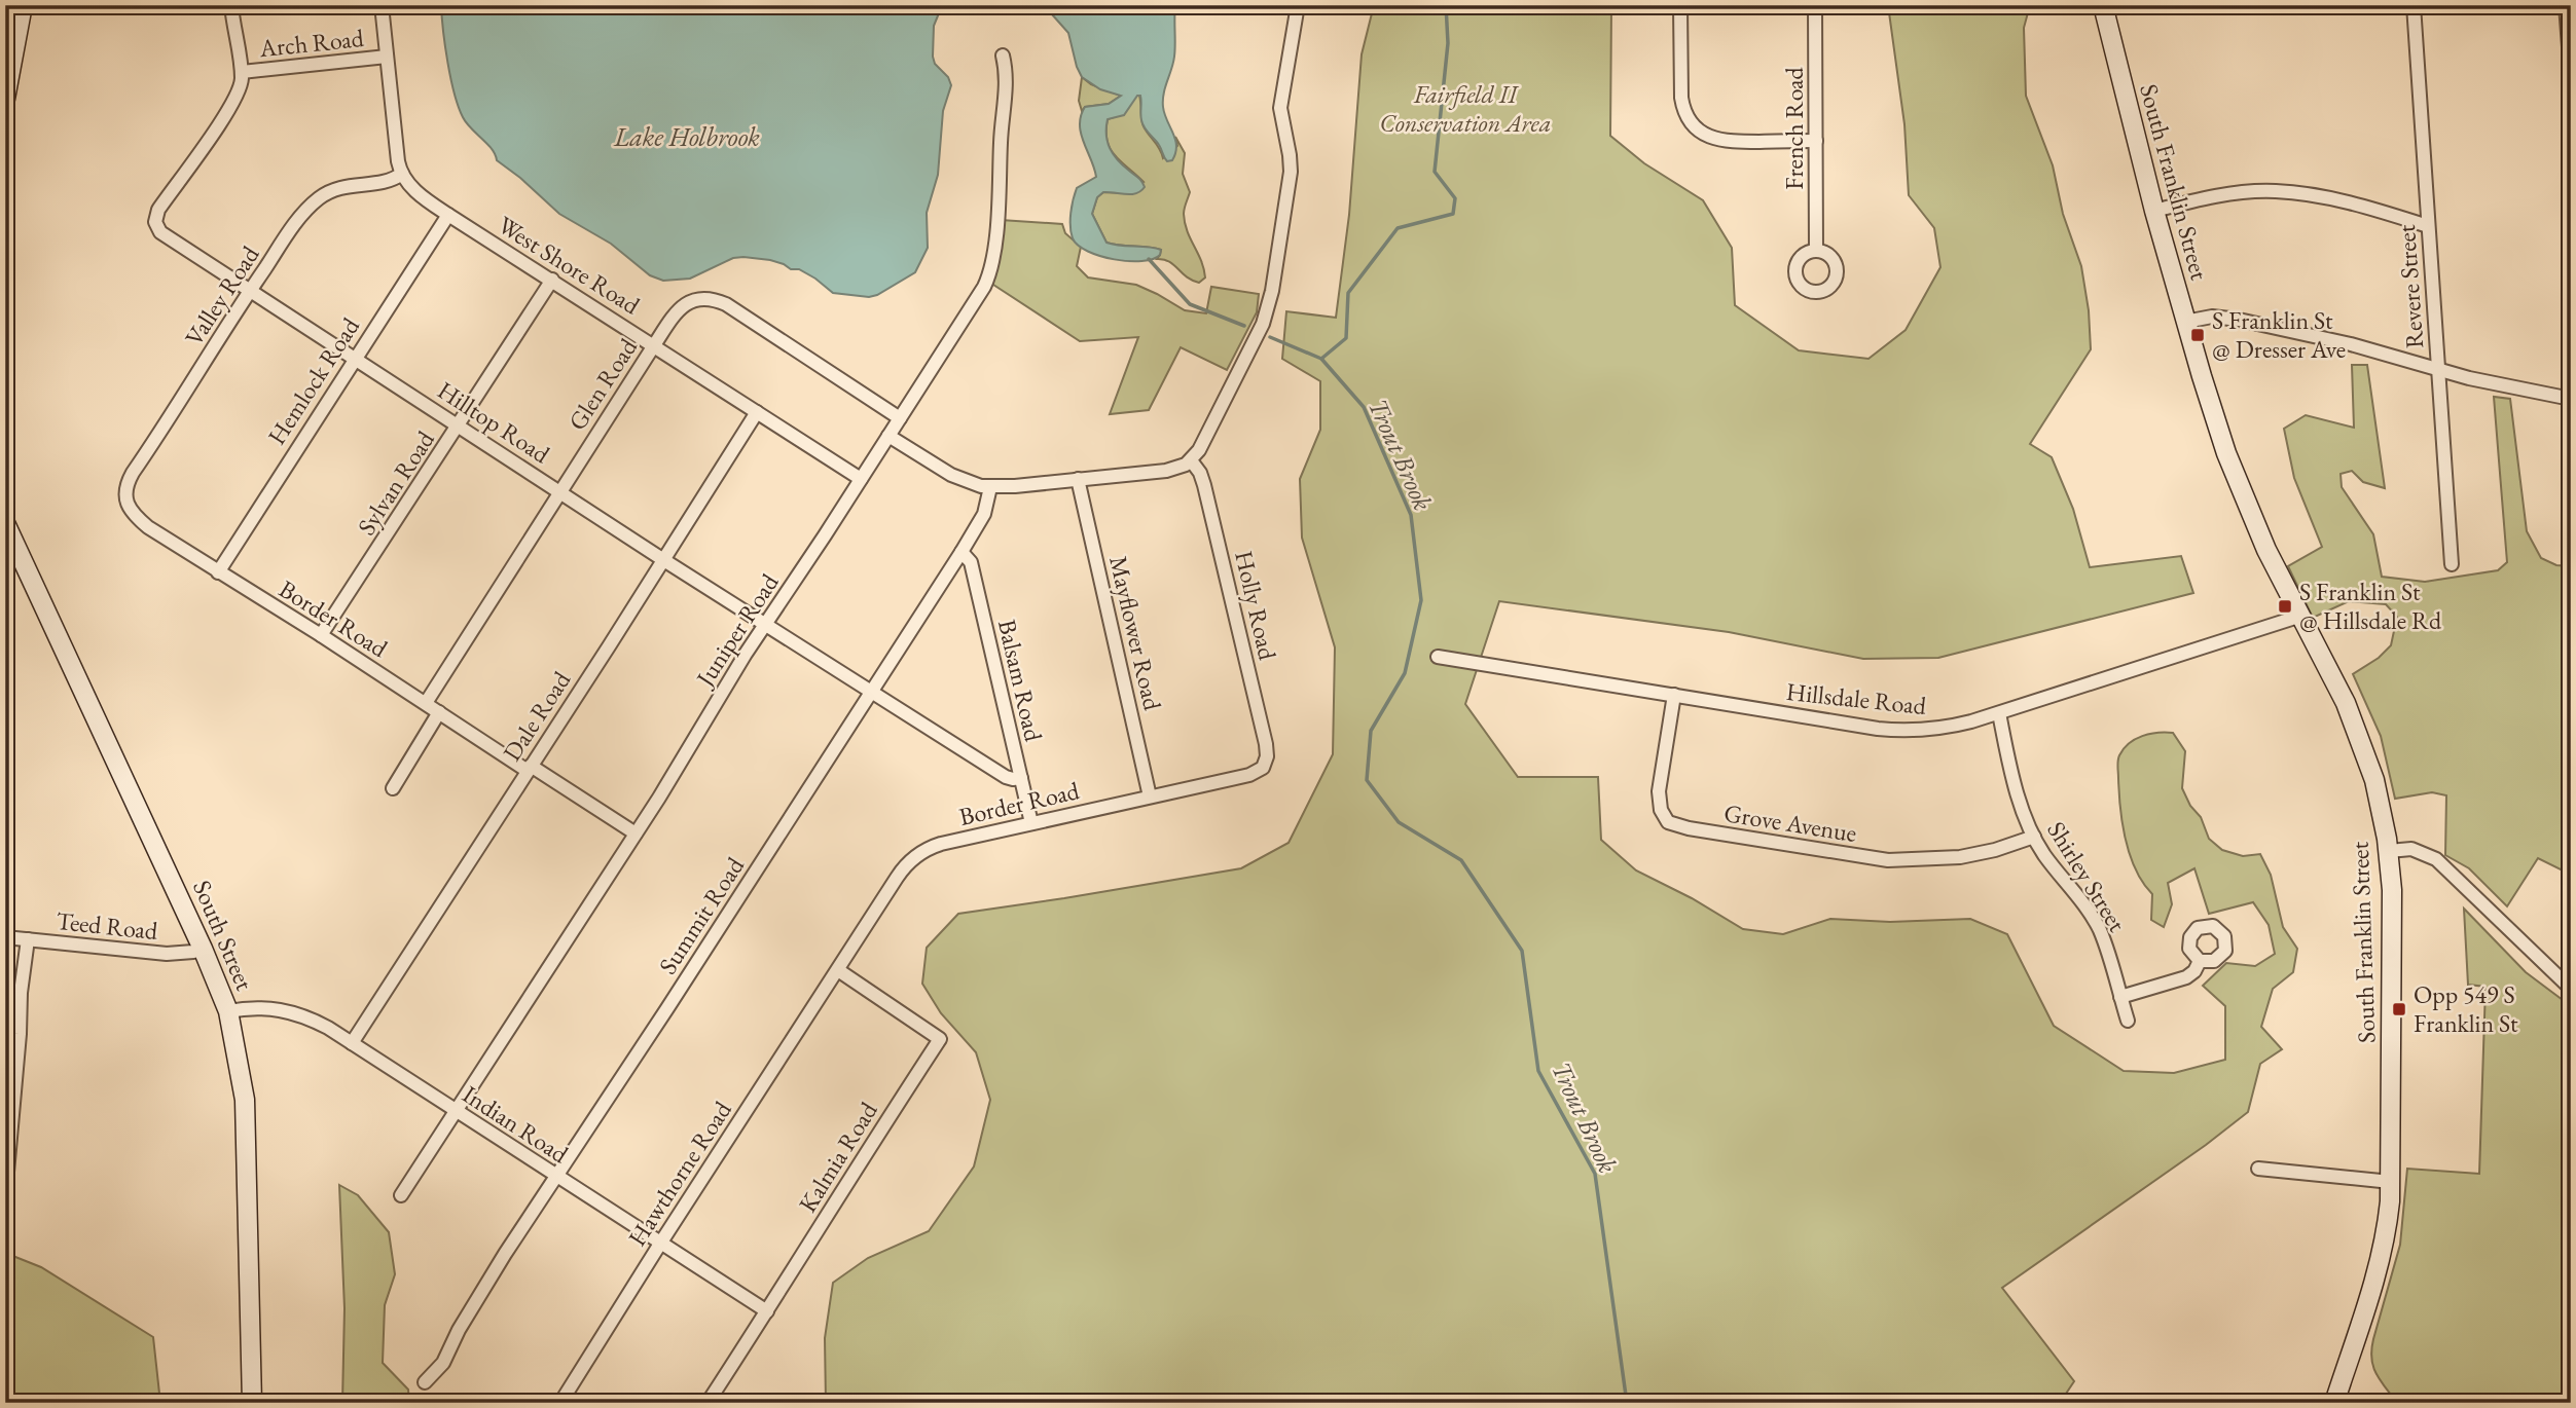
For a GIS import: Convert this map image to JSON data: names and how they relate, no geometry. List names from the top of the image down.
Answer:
{
  "streets": {
    "main road": ["South Franklin Street", "South Street"],
    "street": [
      "Arch Road",
      "French Road",
      "West Shore Road",
      "Revere Street",
      "Valley Road",
      "Hemlock Road",
      "Glen Road",
      "Hilltop Road",
      "Sylvan Road",
      "Holly Road",
      "Border Road",
      "Juniper Road",
      "Mayflower Road",
      "Balsam Road",
      "Hillsdale Road",
      "Dale Road",
      "Grove Avenue",
      "Shirley Street",
      "Summit Road",
      "Teed Road",
      "Indian Road",
      "Kalmia Road",
      "Hawthorne Road"
    ]
  },
  "crossings": [
    ["Arch Road", "Hilltop Road"],
    ["South Franklin Street", "Hillsdale Road"],
    ["West Shore Road", "Valley Road"],
    ["West Shore Road", "Hemlock Road"],
    ["West Shore Road", "Glen Road"],
    ["West Shore Road", "Sylvan Road"],
    ["West Shore Road", "Juniper Road"],
    ["West Shore Road", "Dale Road"],
    ["Valley Road", "Hilltop Road"],
    ["Valley Road", "Border Road"],
    ["Hemlock Road", "Hilltop Road"],
    ["Hemlock Road", "Border Road"],
    ["Glen Road", "Hilltop Road"],
    ["Glen Road", "Border Road"],
    ["Glen Road", "Juniper Road"],
    ["Hilltop Road", "Sylvan Road"],
    ["Hilltop Road", "Juniper Road"],
    ["Hilltop Road", "Balsam Road"],
    ["Hilltop Road", "Dale Road"],
    ["Hilltop Road", "Summit Road"],
    ["Sylvan Road", "Border Road"],
    ["Holly Road", "Border Road"],
    ["Border Road", "Juniper Road"],
    ["Border Road", "Mayflower Road"],
    ["Border Road", "Balsam Road"],
    ["Border Road", "Dale Road"],
    ["Border Road", "Kalmia Road"],
    ["Border Road", "Hawthorne Road"],
    ["Juniper Road", "Indian Road"],
    ["Balsam Road", "Summit Road"],
    ["Hillsdale Road", "Grove Avenue"],
    ["Hillsdale Road", "Shirley Street"],
    ["Dale Road", "Indian Road"],
    ["Grove Avenue", "Shirley Street"],
    ["Summit Road", "Indian Road"],
    ["Teed Road", "South Street"],
    ["South Street", "Indian Road"],
    ["Indian Road", "Kalmia Road"],
    ["Indian Road", "Hawthorne Road"],
    ["Kalmia Road", "Hawthorne Road"]
  ],
  "water": ["Lake Holbrook", "Trout Brook"],
  "parks": ["Fairfield II Conservation Area"],
  "places": {
    "transit": ["S Franklin St @ Dresser Ave", "S Franklin St @ Hillsdale Rd", "Opp 549 S Franklin St"]
  }
}
